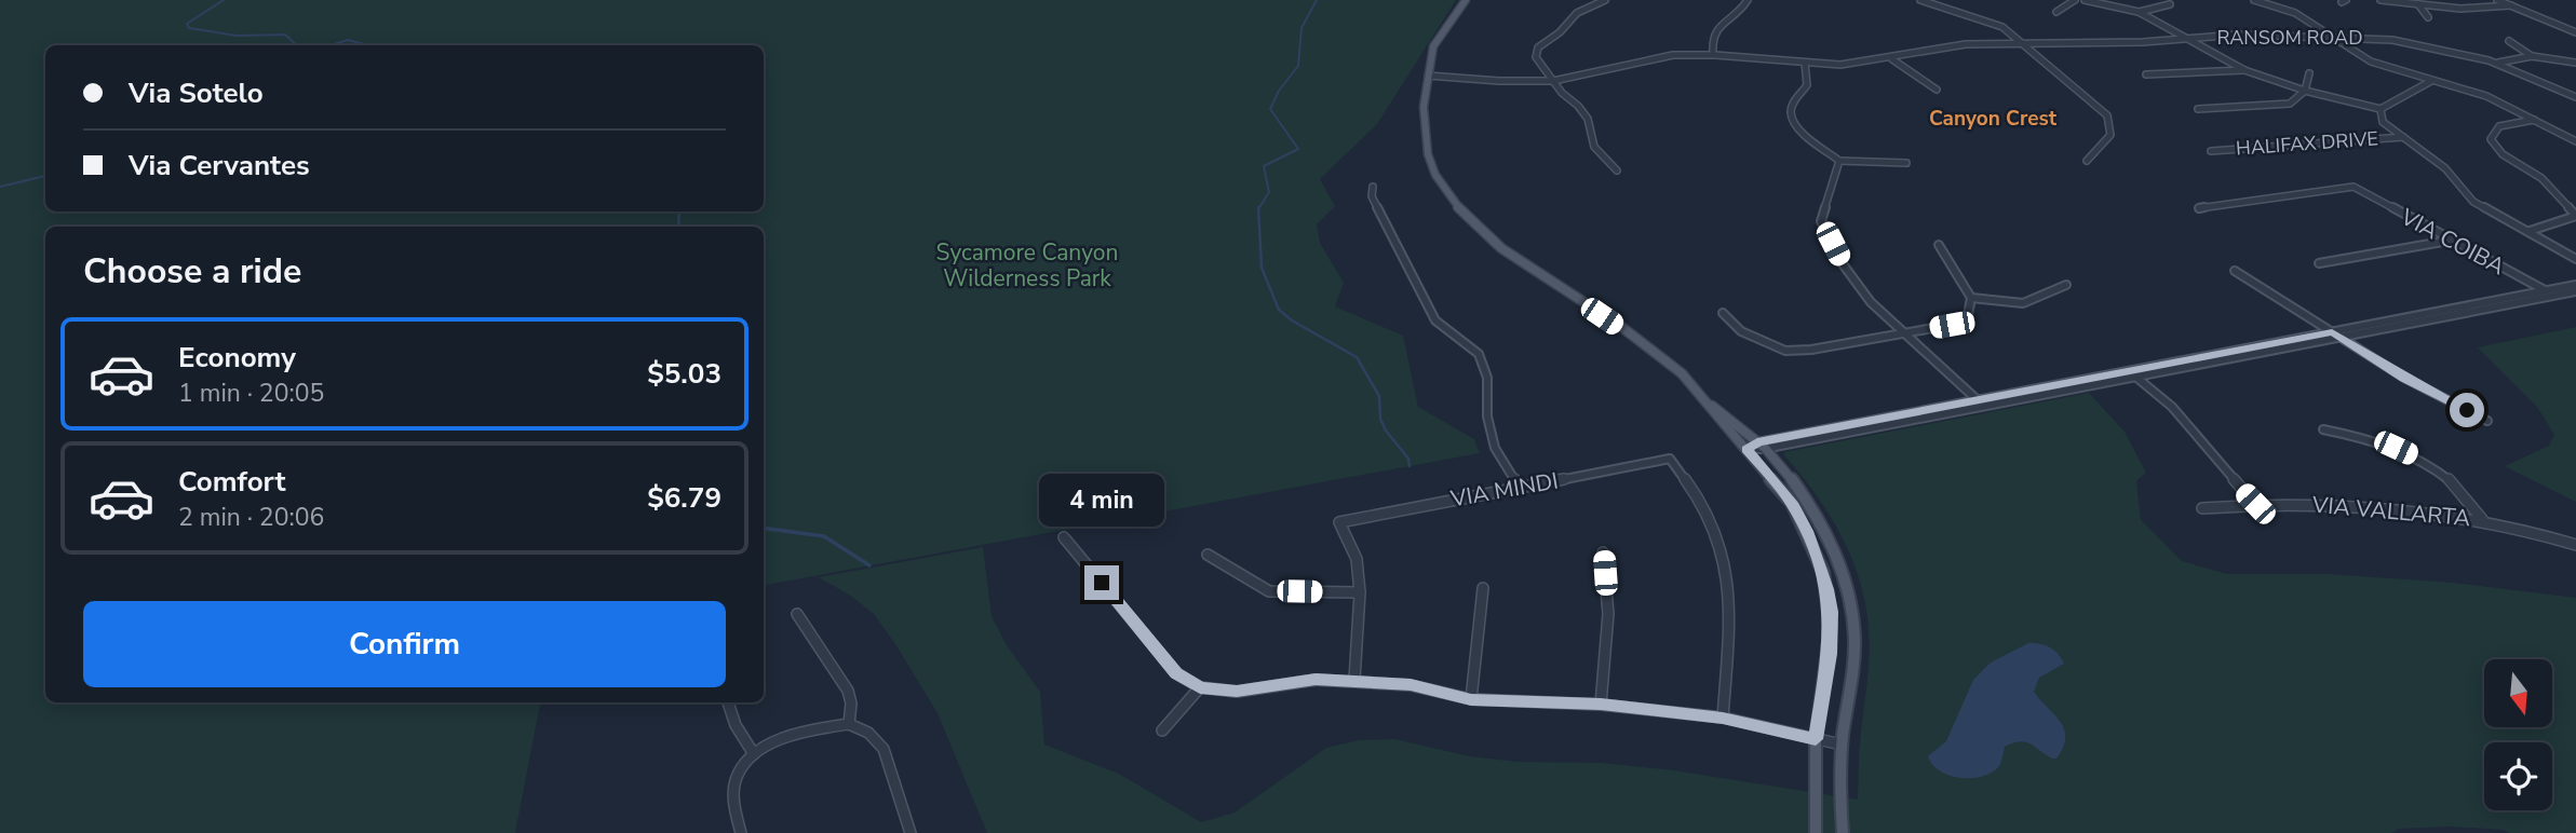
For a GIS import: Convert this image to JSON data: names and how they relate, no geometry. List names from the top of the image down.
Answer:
{
  "streets": {
    "street": [
      "RANSOM ROAD",
      "HALIFAX DRIVE",
      "VIA COIBA",
      "VIA MINDI",
      "VIA VALLARTA"
    ]
  },
  "districts": ["Canyon Crest"],
  "parks": ["Sycamore Canyon Wilderness Park"],
  "north": "bottom",
  "page": {
    "banner": ["Via Sotelo", "Via Cervantes"],
    "heading": "Choose a ride",
    "list": [
      {
        "name": "Economy",
        "note": "1 min · 20:05",
        "value": "$5.03"
      },
      {
        "name": "Comfort",
        "note": "2 min · 20:06",
        "value": "$6.79"
      }
    ],
    "bubble": "4 min",
    "buttons": "Confirm"
  }
}
